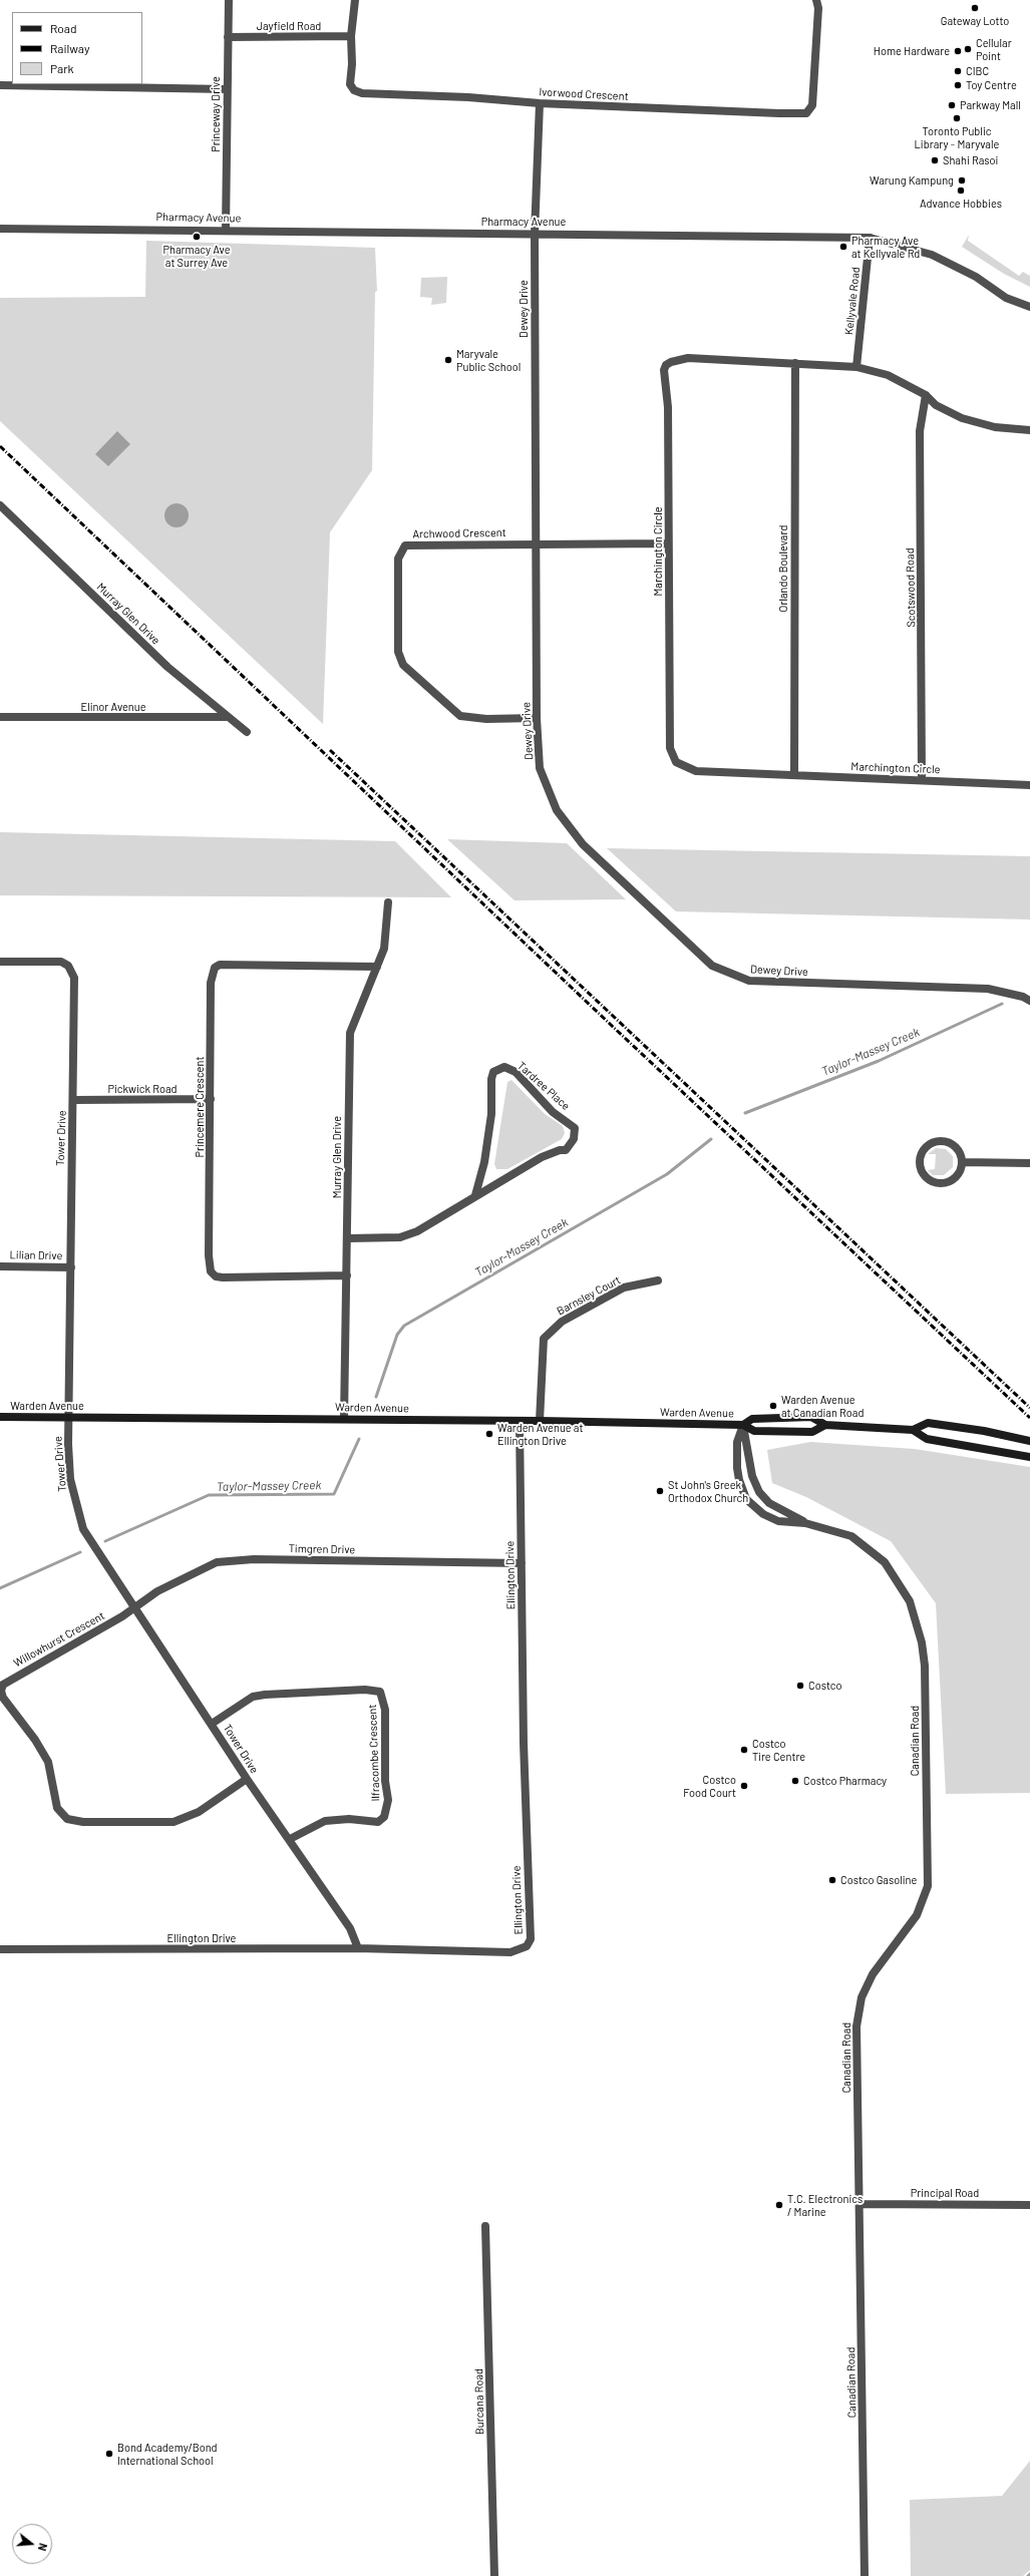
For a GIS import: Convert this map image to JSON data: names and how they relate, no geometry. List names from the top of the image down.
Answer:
{
  "streets": {
    "main road": ["Warden Avenue"],
    "street": [
      "Jayfield Road",
      "Ivorwood Crescent",
      "Princeway Drive",
      "Pharmacy Avenue",
      "Kellyvale Road",
      "Dewey Drive",
      "Archwood Crescent",
      "Marchington Circle",
      "Orlando Boulevard",
      "Scotswood Road",
      "Murray Glen Drive",
      "Elinor Avenue",
      "Tardree Place",
      "Pickwick Road",
      "Princemere Crescent",
      "Tower Drive",
      "Lilian Drive",
      "Barnsley Court",
      "Timgren Drive",
      "Ellington Drive",
      "Willowhurst Crescent",
      "Canadian Road",
      "Ilfracombe Crescent",
      "Principal Road",
      "Burcana Road"
    ]
  },
  "crossings": [
    ["Jayfield Road", "Ivorwood Crescent"],
    ["Jayfield Road", "Princeway Drive"],
    ["Ivorwood Crescent", "Dewey Drive"],
    ["Princeway Drive", "Pharmacy Avenue"],
    ["Pharmacy Avenue", "Kellyvale Road"],
    ["Pharmacy Avenue", "Dewey Drive"],
    ["Kellyvale Road", "Marchington Circle"],
    ["Dewey Drive", "Archwood Crescent"],
    ["Archwood Crescent", "Marchington Circle"],
    ["Marchington Circle", "Orlando Boulevard"],
    ["Marchington Circle", "Scotswood Road"],
    ["Murray Glen Drive", "Elinor Avenue"],
    ["Murray Glen Drive", "Tardree Place"],
    ["Murray Glen Drive", "Princemere Crescent"],
    ["Murray Glen Drive", "Warden Avenue"],
    ["Pickwick Road", "Princemere Crescent"],
    ["Pickwick Road", "Tower Drive"],
    ["Tower Drive", "Lilian Drive"],
    ["Tower Drive", "Warden Avenue"],
    ["Tower Drive", "Timgren Drive"],
    ["Tower Drive", "Ellington Drive"],
    ["Tower Drive", "Willowhurst Crescent"],
    ["Tower Drive", "Ilfracombe Crescent"],
    ["Barnsley Court", "Warden Avenue"],
    ["Warden Avenue", "Ellington Drive"],
    ["Warden Avenue", "Canadian Road"],
    ["Timgren Drive", "Ellington Drive"],
    ["Timgren Drive", "Willowhurst Crescent"],
    ["Canadian Road", "Principal Road"]
  ],
  "water": ["Taylor-Massey Creek"],
  "places": [
    "Gateway Lotto",
    "Cellular Point",
    "Home Hardware",
    "CIBC",
    "Toy Centre",
    "Parkway Mall",
    "Toronto Public Library - Maryvale",
    "Shahi Rasoi",
    "Warung Kampung",
    "Advance Hobbies",
    "Pharmacy Ave at Surrey Ave",
    "Pharmacy Ave at Kellyvale Rd",
    "Maryvale Public School",
    "Warden Avenue at Canadian Road",
    "Warden Avenue at Ellington Drive",
    "St John's Greek Orthodox Church",
    "Costco",
    "Costco Tire Centre",
    "Costco Pharmacy",
    "Costco Food Court",
    "Costco Gasoline",
    "T.C. Electronics / Marine",
    "Bond Academy/Bond International School"
  ],
  "legend": ["Road", "Railway", "Park"],
  "north": "right"
}
